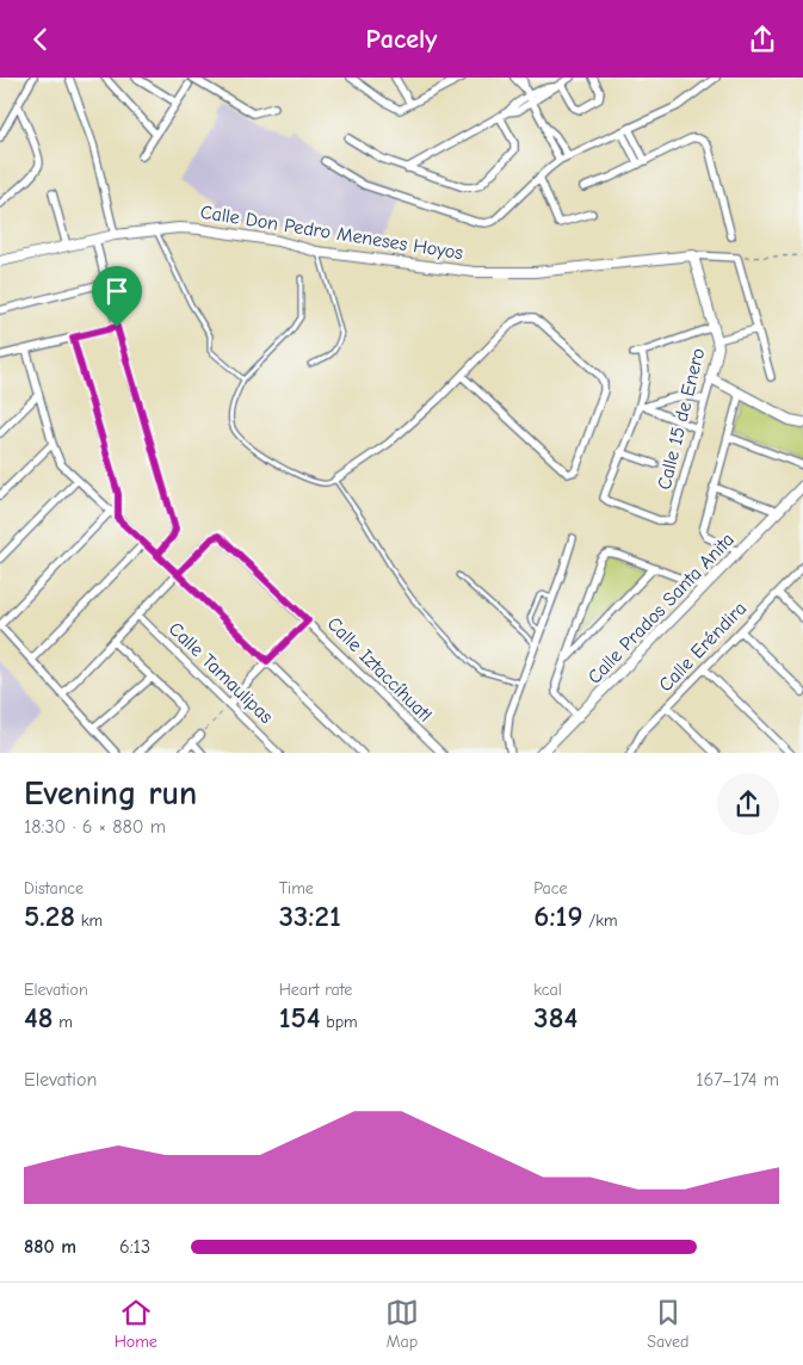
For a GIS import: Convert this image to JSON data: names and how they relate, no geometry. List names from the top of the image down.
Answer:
{
  "streets": {
    "street": [
      "Calle Don Pedro Meneses Hoyos",
      "Calle 15 de Enero",
      "Calle Prados Santa Anita",
      "Calle Eréndira",
      "Calle Iztaccíhuatl",
      "Calle Tamaulipas"
    ]
  },
  "crossings": [
    ["Calle Don Pedro Meneses Hoyos", "Calle 15 de Enero"]
  ],
  "page": {
    "header": "Pacely",
    "heading": ["Evening run", "18:30 · 6 × 880 m"],
    "stats": [
      ["Distance", "5.28 km"],
      ["Time", "33:21"],
      ["Pace", "6:19 /km"],
      ["Elevation", "48 m"],
      ["Heart rate", "154 bpm"],
      ["kcal", "384"]
    ],
    "chart": ["Elevation", "167–174 m"],
    "list": [
      {
        "name": "880 m",
        "note": "6:13"
      }
    ],
    "tabs": ["Home", "Map", "Saved"]
  }
}
